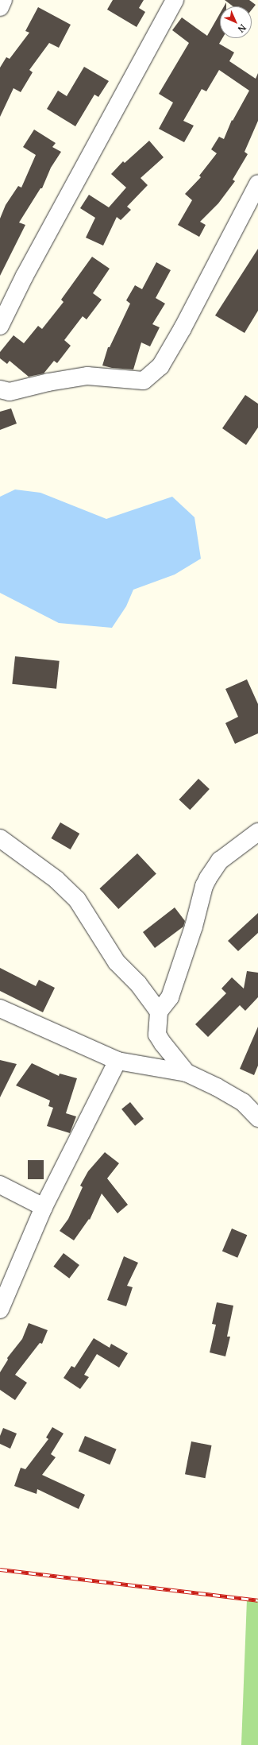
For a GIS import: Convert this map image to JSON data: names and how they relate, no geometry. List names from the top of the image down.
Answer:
{
  "north": "bottom right"
}
